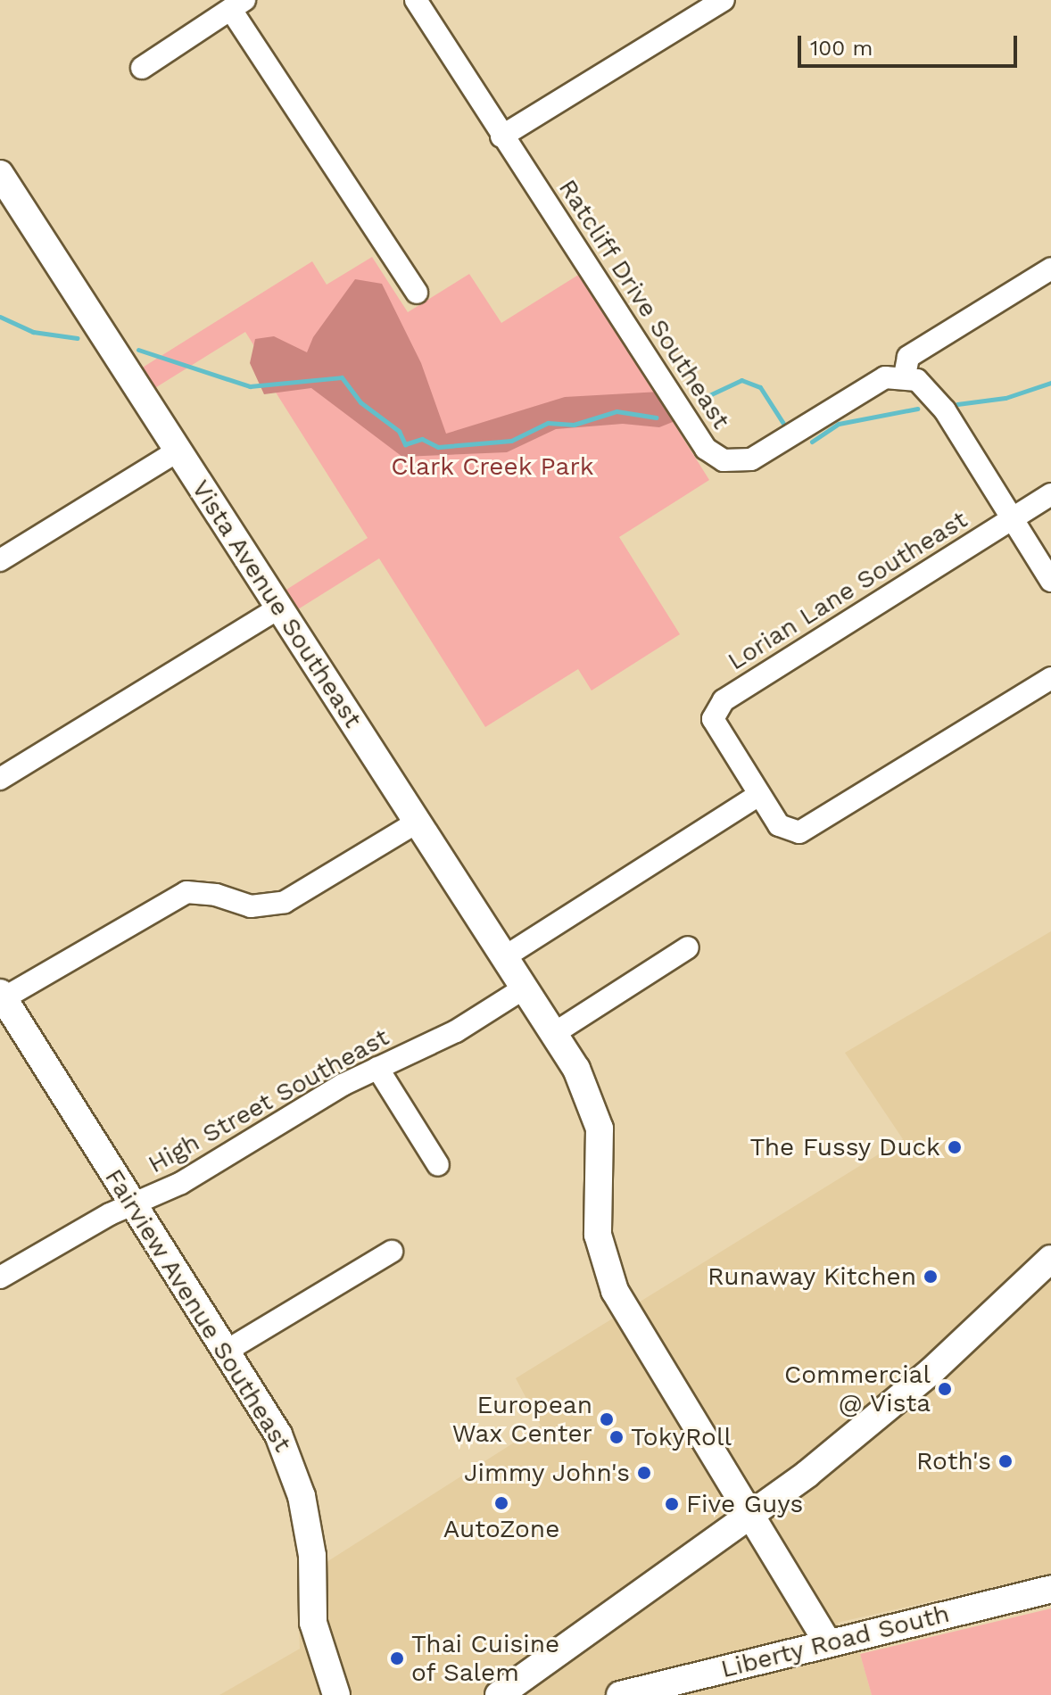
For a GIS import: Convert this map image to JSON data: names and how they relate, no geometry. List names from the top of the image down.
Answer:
{
  "streets": {
    "main road": ["Vista Avenue Southeast", "Fairview Avenue Southeast", "Liberty Road South"],
    "street": ["Ratcliff Drive Southeast", "Lorian Lane Southeast", "High Street Southeast"]
  },
  "crossings": [
    ["Vista Avenue Southeast", "High Street Southeast"],
    ["Vista Avenue Southeast", "Liberty Road South"],
    ["High Street Southeast", "Fairview Avenue Southeast"]
  ],
  "parks": ["Clark Creek Park"],
  "places": [
    "The Fussy Duck",
    "Runaway Kitchen",
    "Commercial @ Vista",
    "European Wax Center",
    "TokyRoll",
    "Roth's",
    "Jimmy John's",
    "AutoZone",
    "Five Guys",
    "Thai Cuisine of Salem"
  ],
  "scale_bar": "100 m"
}
